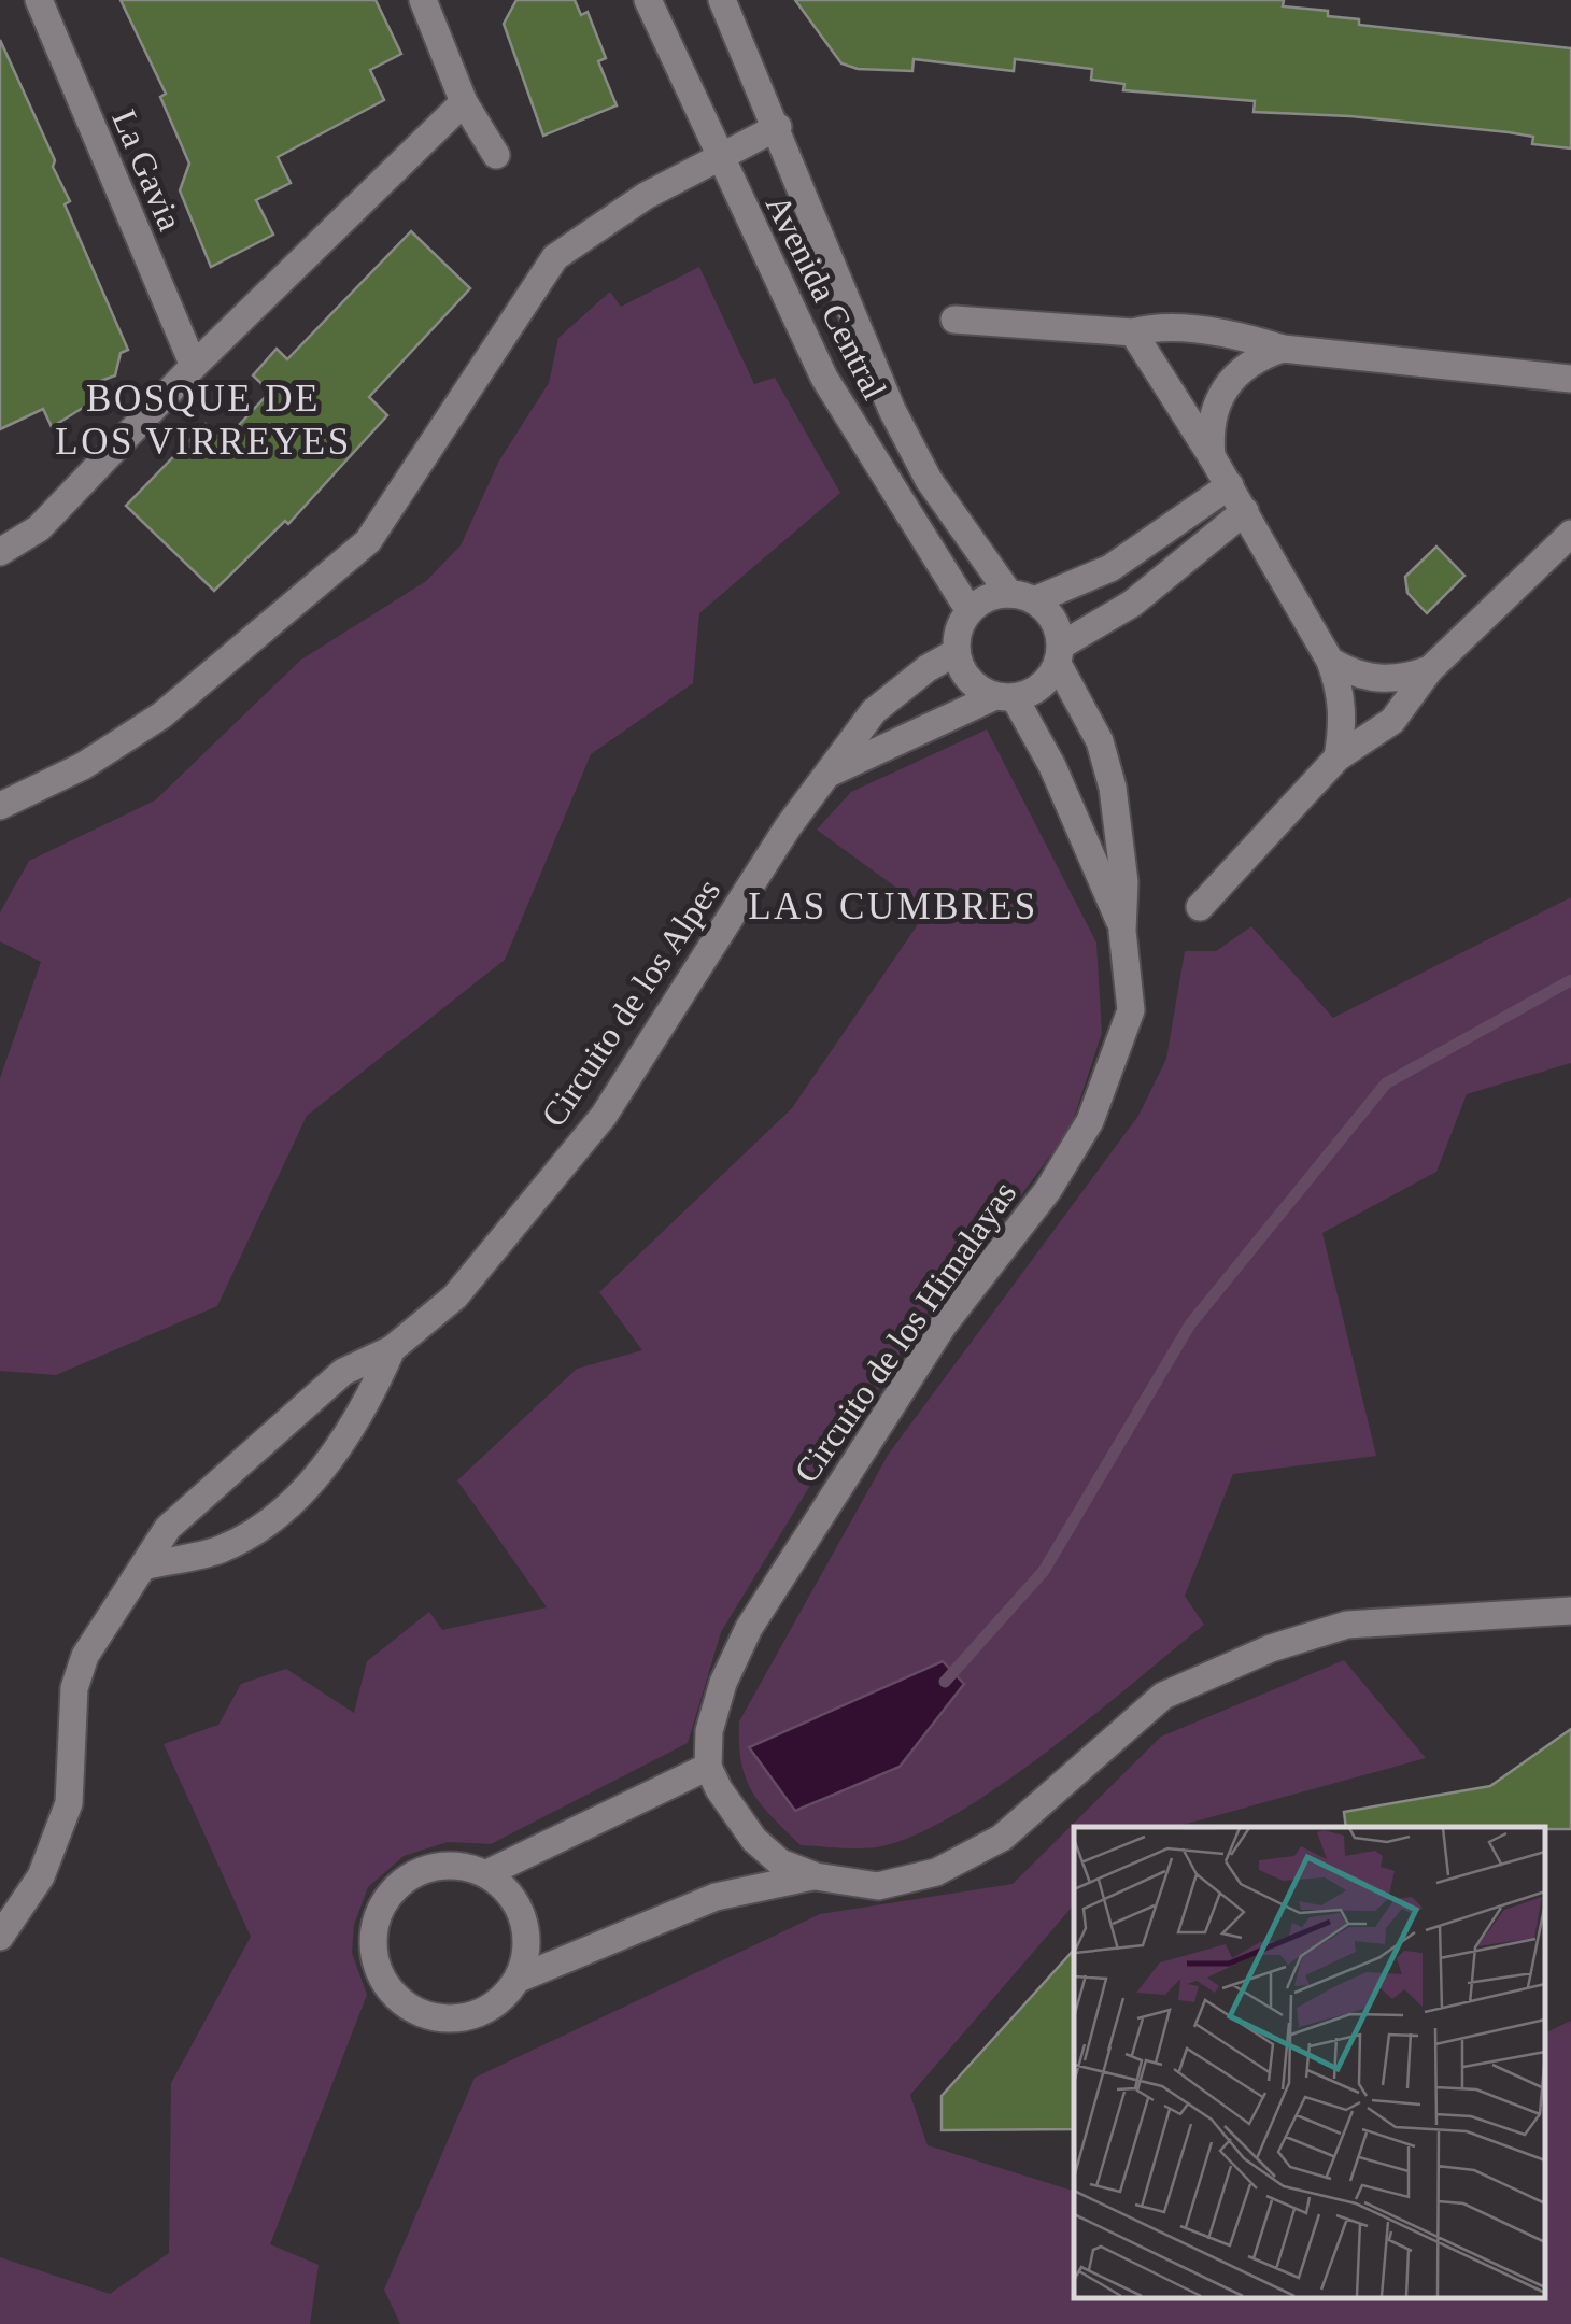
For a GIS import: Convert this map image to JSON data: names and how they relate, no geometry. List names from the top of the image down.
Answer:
{
  "streets": {
    "street": [
      "La Gavia",
      "Avenida Central",
      "Circuito de los Alpes",
      "Circuito de los Himalayas"
    ]
  },
  "crossings": [
    ["Avenida Central", "Circuito de los Alpes"],
    ["Avenida Central", "Circuito de los Himalayas"],
    ["Circuito de los Alpes", "Circuito de los Himalayas"]
  ],
  "districts": ["BOSQUE DE LOS VIRREYES", "LAS CUMBRES"]
}
